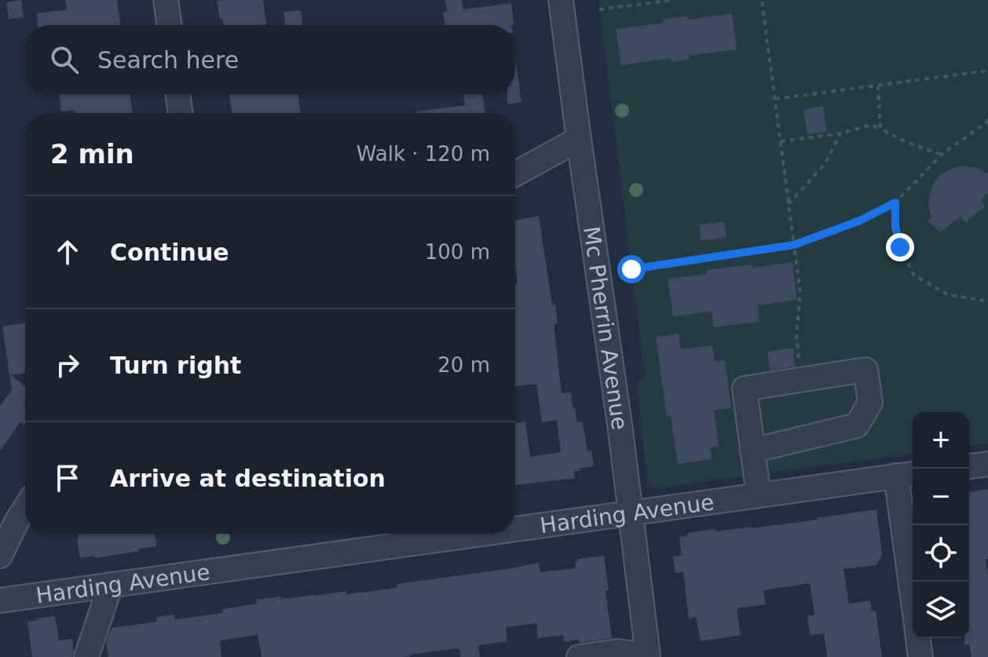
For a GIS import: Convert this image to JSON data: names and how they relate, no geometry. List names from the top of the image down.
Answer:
{
  "streets": {
    "street": ["Mc Pherrin Avenue", "Harding Avenue"]
  },
  "crossings": [
    ["Mc Pherrin Avenue", "Harding Avenue"]
  ],
  "page": {
    "search": "Search here",
    "heading": ["2 min", "Walk · 120 m"],
    "list": [
      ["Continue", "100 m"],
      ["Turn right", "20 m"],
      "Arrive at destination"
    ],
    "map_buttons": ["+", "−"]
  }
}
